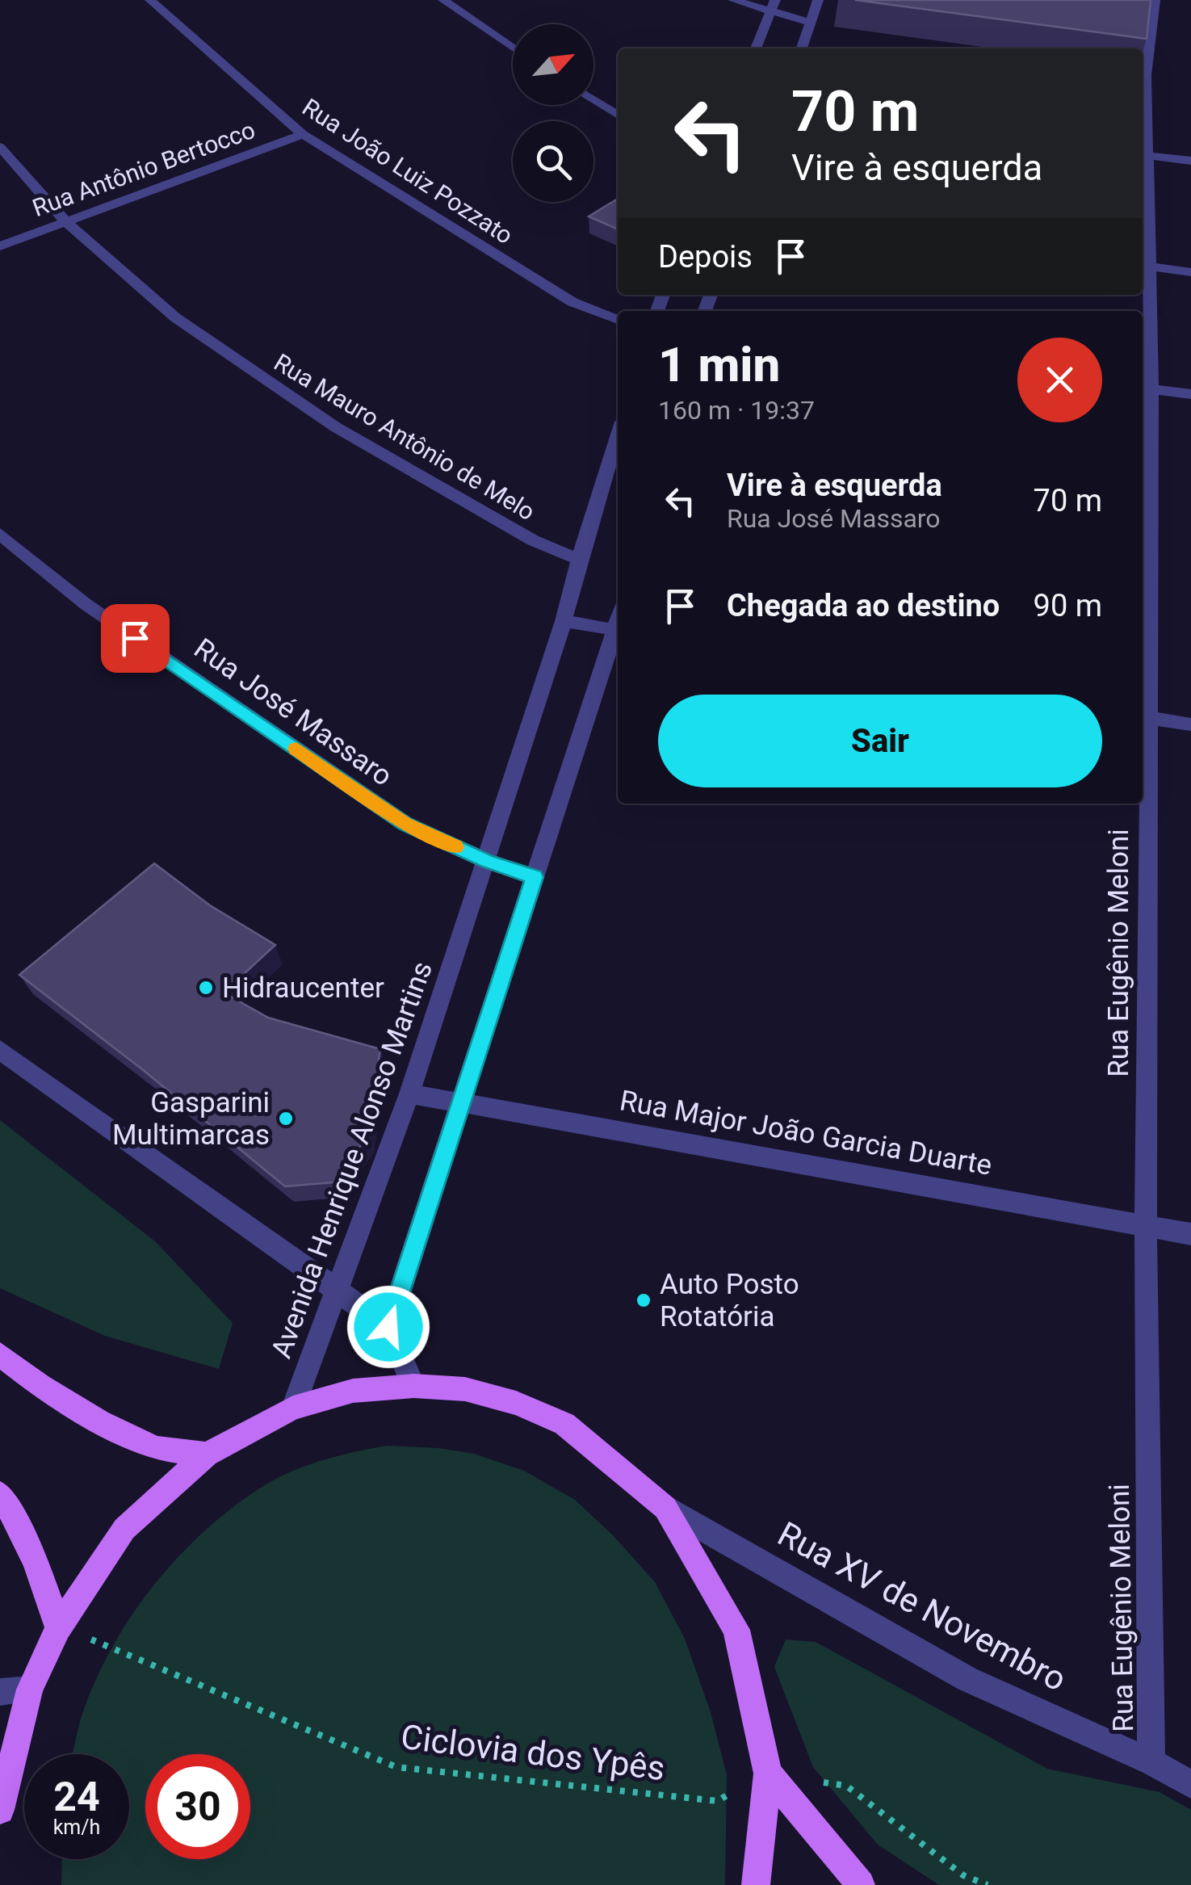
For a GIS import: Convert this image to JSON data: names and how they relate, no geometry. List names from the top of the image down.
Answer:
{
  "streets": {
    "street": [
      "Rua Antônio Bertocco",
      "Rua João Luiz Pozzato",
      "Rua Mauro Antônio de Melo",
      "Rua José Massaro",
      "Rua Eugênio Meloni",
      "Rua Major João Garcia Duarte",
      "Avenida Henrique Alonso Martins",
      "Rua XV de Novembro"
    ],
    "path": ["Ciclovia dos Ypês"]
  },
  "crossings": [
    ["Rua Antônio Bertocco", "Rua João Luiz Pozzato"],
    ["Rua Antônio Bertocco", "Rua Mauro Antônio de Melo"],
    ["Rua Mauro Antônio de Melo", "Avenida Henrique Alonso Martins"],
    ["Rua José Massaro", "Avenida Henrique Alonso Martins"],
    ["Rua Eugênio Meloni", "Rua Major João Garcia Duarte"],
    ["Rua Eugênio Meloni", "Rua XV de Novembro"],
    ["Rua Major João Garcia Duarte", "Avenida Henrique Alonso Martins"]
  ],
  "places": ["Hidraucenter", "Gasparini Multimarcas", "Auto Posto Rotatória"],
  "north": "top right",
  "page": {
    "turn": ["70 m", "Vire à esquerda"],
    "then": "Depois",
    "heading": ["1 min", "160 m · 19:37"],
    "list": [
      {
        "name": "Vire à esquerda",
        "note": "Rua José Massaro",
        "value": "70 m"
      },
      {
        "name": "Chegada ao destino",
        "value": "90 m"
      }
    ],
    "buttons": "Sair",
    "speed": "24 km/h",
    "limit": "30"
  }
}
